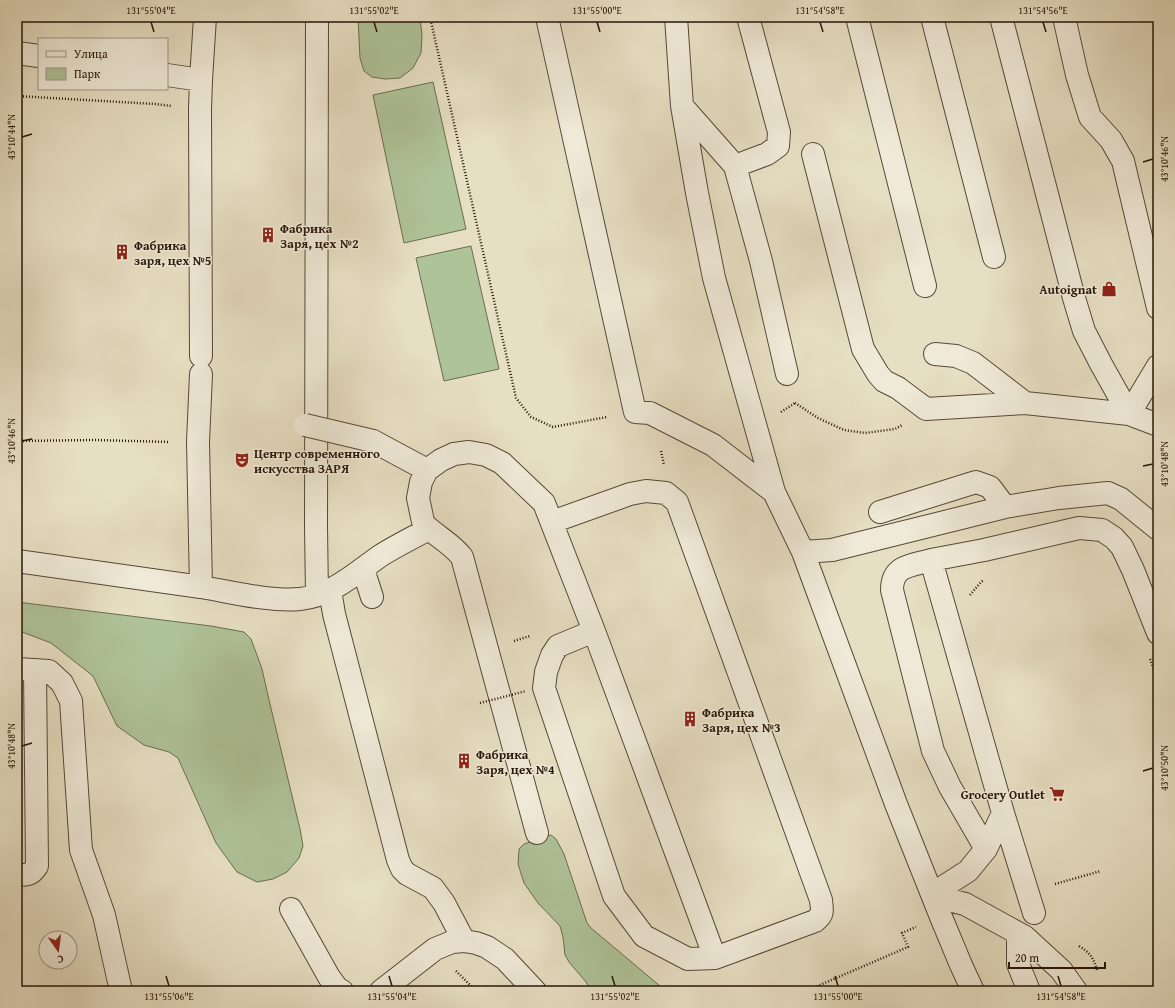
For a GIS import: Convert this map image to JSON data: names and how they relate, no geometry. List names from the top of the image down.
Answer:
{
  "places": {
    "building": [
      "Фабрика Заря, цех №2",
      "Фабрика заря, цех №5",
      "Фабрика Заря, цех №3",
      "Фабрика Заря, цех №4"
    ],
    "shop": ["Autoignat"],
    "theatre": ["Центр современного искусства ЗАРЯ"],
    "supermarket": ["Grocery Outlet"]
  },
  "legend": ["Улица", "Парк"],
  "scale_bar": "20 m",
  "north": "bottom",
  "coordinates": [
    "131°55'04\"E",
    "131°55'02\"E",
    "131°55'00\"E",
    "131°54'58\"E",
    "131°54'56\"E",
    "43°10'44\"N",
    "43°10'46\"N",
    "43°10'48\"N",
    "43°10'50\"N",
    "131°55'06\"E"
  ]
}
